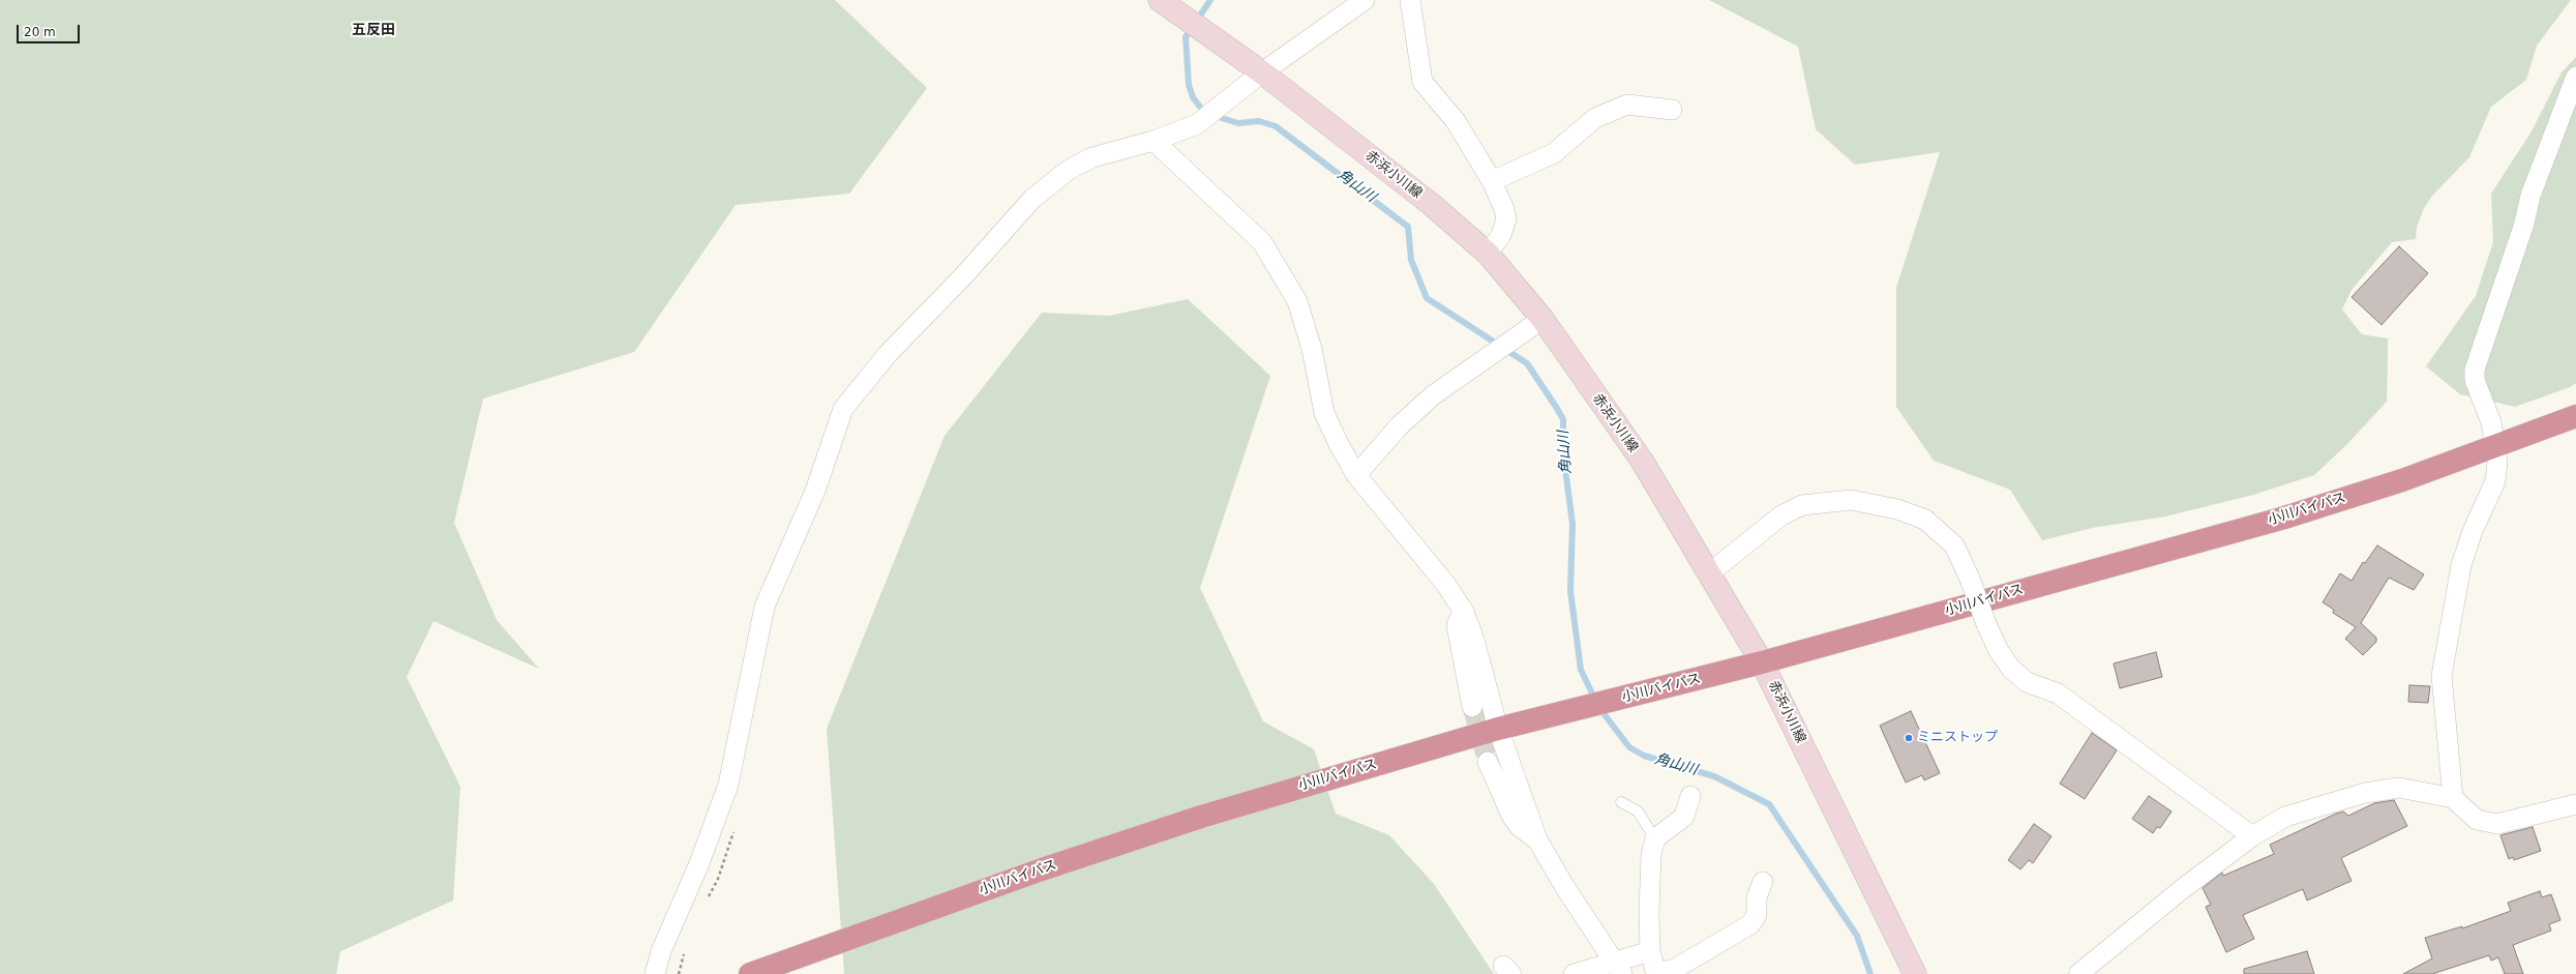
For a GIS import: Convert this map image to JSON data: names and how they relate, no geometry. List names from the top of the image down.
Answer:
{
  "streets": {
    "highway": ["小川バイパス"],
    "main road": ["赤浜小川線"]
  },
  "crossings": [
    ["赤浜小川線", "小川バイパス"]
  ],
  "districts": ["五反田"],
  "water": ["角山川"],
  "places": ["ミニストップ"],
  "scale_bar": "20 m"
}
